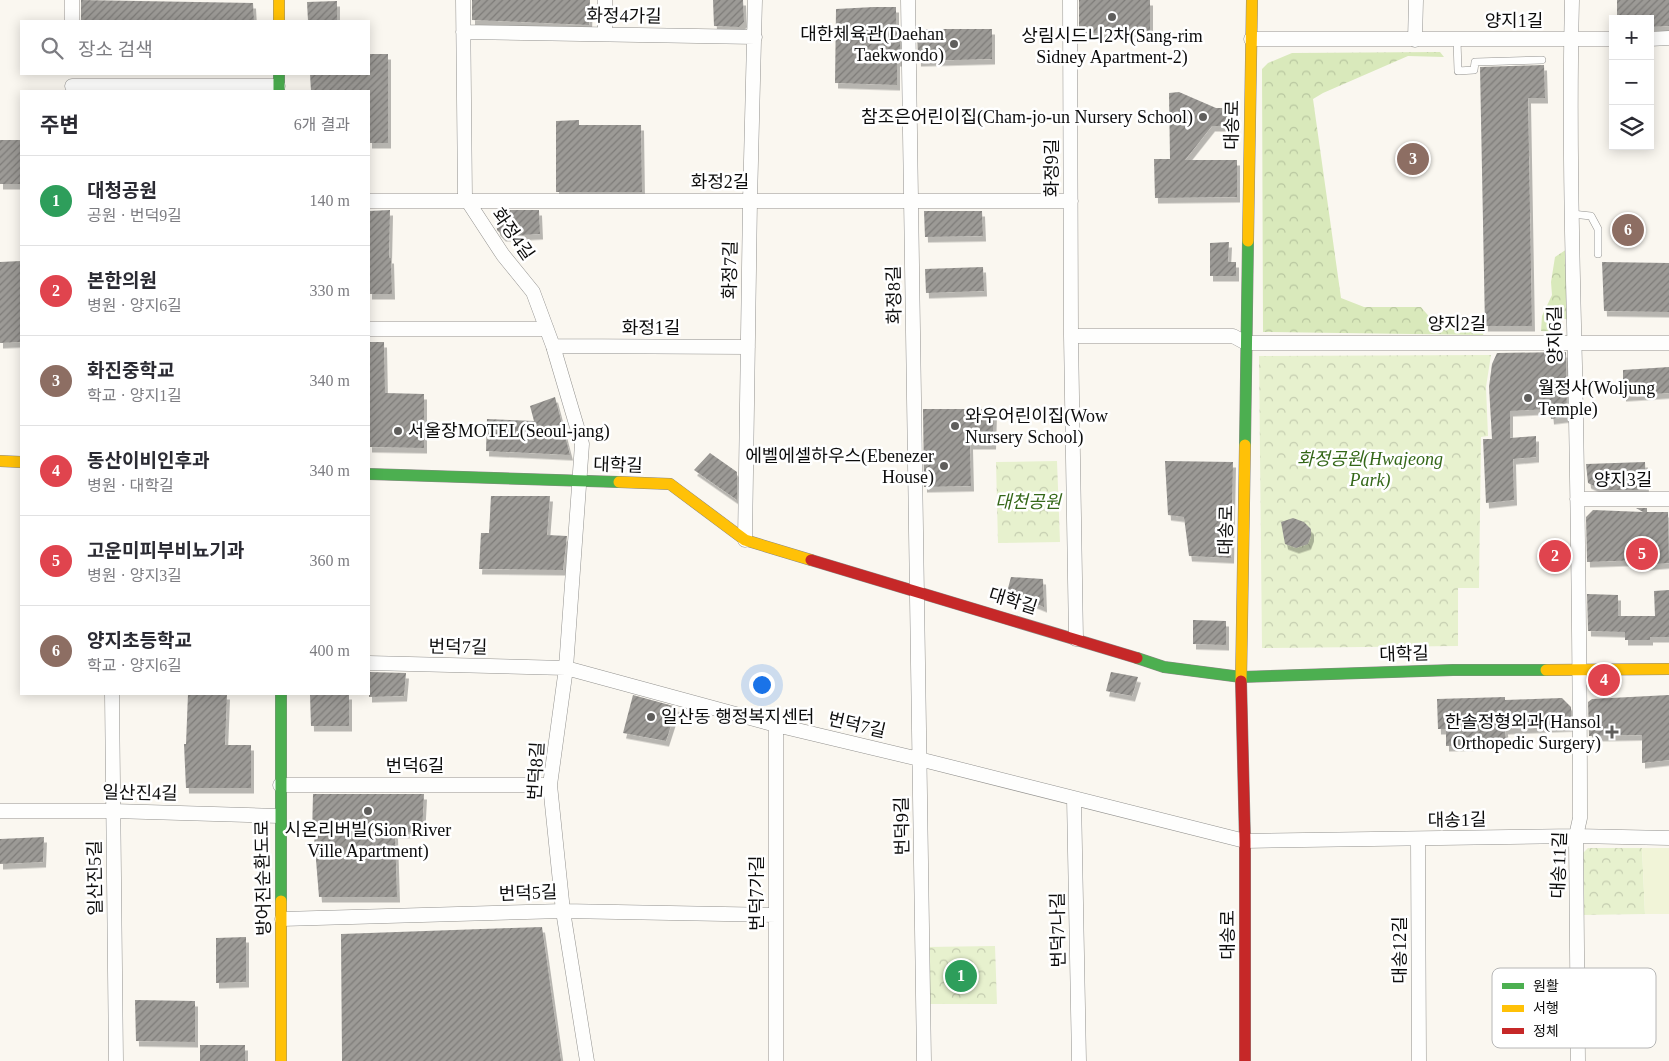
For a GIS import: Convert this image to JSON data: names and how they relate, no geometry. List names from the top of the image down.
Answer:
{
  "streets": {
    "street": [
      "화정4가길",
      "양지1길",
      "대송로",
      "화정9길",
      "화정2길",
      "화정4길",
      "화정7길",
      "화정8길",
      "양지2길",
      "화정1길",
      "양지6길",
      "대학길",
      "양지3길",
      "번덕7길",
      "번덕6길",
      "번덕8길",
      "일산진4길",
      "대송1길",
      "번덕9길",
      "대송11길",
      "일산진5길",
      "방어진순환도로",
      "번덕5길",
      "번덕7가길",
      "번덕7나길",
      "대송12길"
    ]
  },
  "crossings": [
    ["화정4가길", "화정4길"],
    ["화정4가길", "화정7길"],
    ["양지1길", "대송로"],
    ["양지1길", "양지6길"],
    ["대송로", "양지2길"],
    ["대송로", "대학길"],
    ["대송로", "번덕7길"],
    ["대송로", "대송1길"],
    ["화정9길", "화정2길"],
    ["화정9길", "대학길"],
    ["화정2길", "화정4길"],
    ["화정2길", "화정7길"],
    ["화정2길", "화정8길"],
    ["화정4길", "화정1길"],
    ["화정4길", "대학길"],
    ["화정4길", "번덕8길"],
    ["화정7길", "화정1길"],
    ["화정7길", "대학길"],
    ["화정8길", "대학길"],
    ["화정8길", "번덕9길"],
    ["양지2길", "양지6길"],
    ["양지6길", "대학길"],
    ["양지6길", "양지3길"],
    ["양지6길", "대송11길"],
    ["대학길", "번덕8길"],
    ["대학길", "번덕9길"],
    ["대학길", "대송11길"],
    ["번덕7길", "번덕8길"],
    ["번덕7길", "대송1길"],
    ["번덕7길", "번덕9길"],
    ["번덕7길", "번덕7가길"],
    ["번덕7길", "번덕7나길"],
    ["번덕6길", "번덕8길"],
    ["번덕6길", "방어진순환도로"],
    ["번덕8길", "번덕5길"],
    ["일산진4길", "일산진5길"],
    ["일산진4길", "방어진순환도로"],
    ["대송1길", "대송11길"],
    ["대송1길", "대송12길"],
    ["방어진순환도로", "번덕5길"],
    ["번덕5길", "번덕7가길"]
  ],
  "parks": ["화정공원(Hwajeong Park)", "대천공원"],
  "places": {
    "other": [
      "상림시드니2차(Sang-rim Sidney Apartment-2)",
      "대한체육관(Daehan Taekwondo)",
      "참조은어린이집(Cham-jo-un Nursery School)",
      "월정사(Woljung Temple)",
      "와우어린이집(Wow Nursery School)",
      "서울장MOTEL(Seoul-jang)",
      "에벨에셀하우스(Ebenezer House)",
      "일산동 행정복지센터",
      "시온리버빌(Sion River Ville Apartment)"
    ],
    "health": ["한솔정형외과(Hansol Orthopedic Surgery)"]
  },
  "legend": ["원활", "서행", "정체"],
  "page": {
    "map_buttons": ["+", "−"],
    "search": "장소 검색",
    "heading": ["주변", "6개 결과"],
    "pins": [
      "3",
      "6",
      "5",
      "2",
      "4",
      "1"
    ],
    "list": [
      {
        "mark": "1",
        "name": "대청공원",
        "note": "공원 · 번덕9길",
        "value": "140 m"
      },
      {
        "mark": "2",
        "name": "본한의원",
        "note": "병원 · 양지6길",
        "value": "330 m"
      },
      {
        "mark": "3",
        "name": "화진중학교",
        "note": "학교 · 양지1길",
        "value": "340 m"
      },
      {
        "mark": "4",
        "name": "동산이비인후과",
        "note": "병원 · 대학길",
        "value": "340 m"
      },
      {
        "mark": "5",
        "name": "고운미피부비뇨기과",
        "note": "병원 · 양지3길",
        "value": "360 m"
      },
      {
        "mark": "6",
        "name": "양지초등학교",
        "note": "학교 · 양지6길",
        "value": "400 m"
      }
    ]
  }
}
